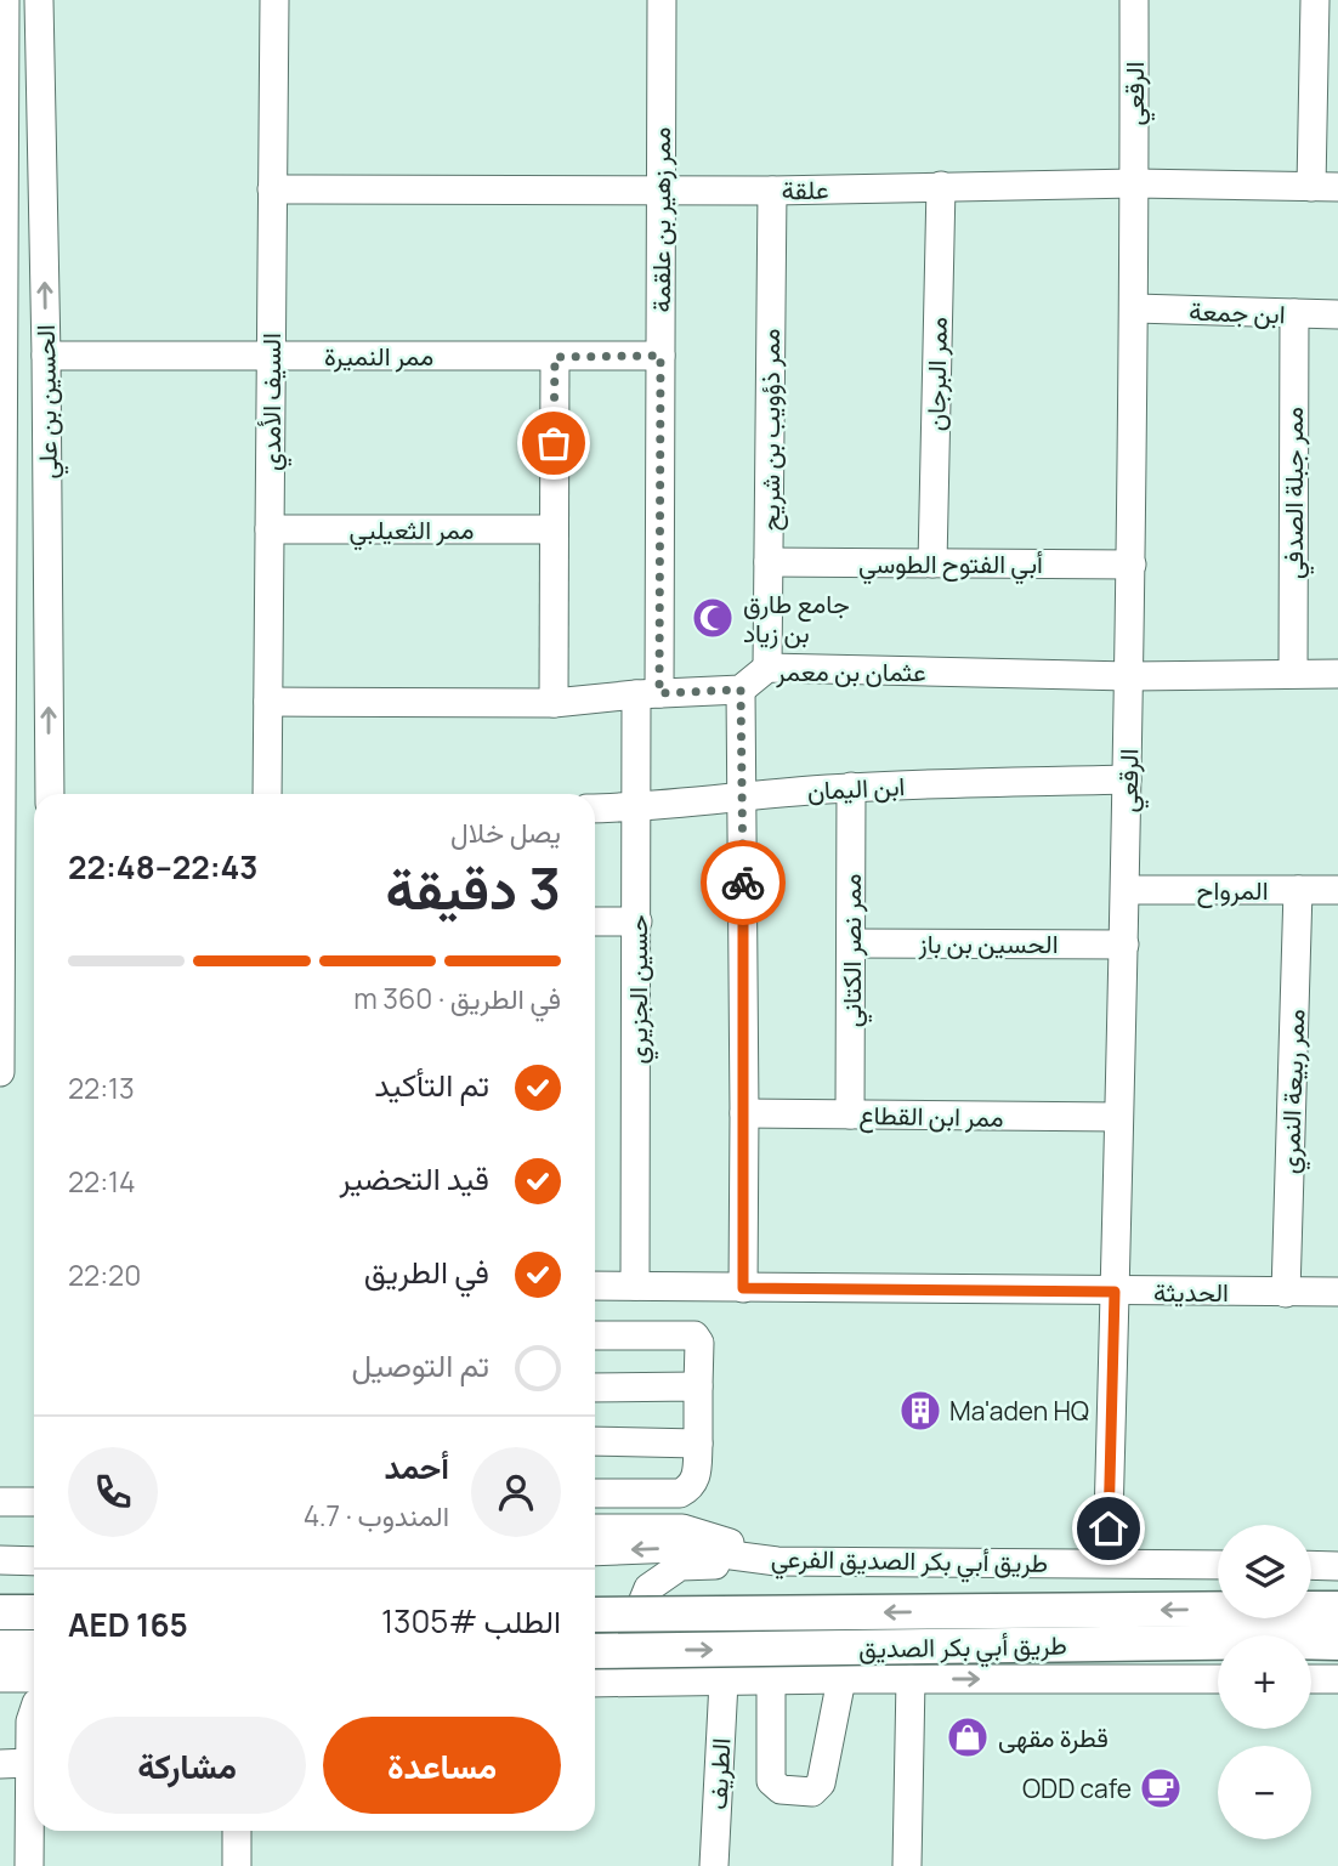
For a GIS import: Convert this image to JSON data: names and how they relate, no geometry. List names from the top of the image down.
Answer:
{
  "streets": {
    "main road": ["طريق أبي بكر الصديق"],
    "street": [
      "الرقعي",
      "علقة",
      "ممر زهير بن علقمة",
      "ابن جمعة",
      "ممر النميرة",
      "ممر البرجان",
      "الحسين بن علي",
      "السيف الأمدي",
      "ممر ذؤويب بن شريح",
      "ممر جبلة الصدفي",
      "ممر الثعيلبي",
      "أبي الفتوح الطوسي",
      "عثمان بن معمر",
      "ابن اليمان",
      "المرواح",
      "الحسين بن باز",
      "ممر نصر الكتاني",
      "حسين الجزيري",
      "ممر ربيعة النمري",
      "ممر ابن القطاع",
      "الحديثة",
      "طريق أبي بكر الصديق الفرعي",
      "الطريف"
    ]
  },
  "crossings": [
    ["الرقعي", "علقة"],
    ["الرقعي", "ابن جمعة"],
    ["الرقعي", "أبي الفتوح الطوسي"],
    ["الرقعي", "عثمان بن معمر"],
    ["الرقعي", "ابن اليمان"],
    ["الرقعي", "المرواح"],
    ["الرقعي", "الحسين بن باز"],
    ["الرقعي", "ممر ابن القطاع"],
    ["الرقعي", "الحديثة"],
    ["الرقعي", "طريق أبي بكر الصديق الفرعي"],
    ["علقة", "ممر زهير بن علقمة"],
    ["علقة", "ممر البرجان"],
    ["علقة", "السيف الأمدي"],
    ["علقة", "ممر ذؤويب بن شريح"],
    ["ممر زهير بن علقمة", "ممر النميرة"],
    ["ممر زهير بن علقمة", "عثمان بن معمر"],
    ["ممر زهير بن علقمة", "حسين الجزيري"],
    ["ابن جمعة", "ممر جبلة الصدفي"],
    ["ممر النميرة", "الحسين بن علي"],
    ["ممر النميرة", "السيف الأمدي"],
    ["ممر البرجان", "أبي الفتوح الطوسي"],
    ["السيف الأمدي", "ممر الثعيلبي"],
    ["السيف الأمدي", "عثمان بن معمر"],
    ["ممر ذؤويب بن شريح", "أبي الفتوح الطوسي"],
    ["ممر ذؤويب بن شريح", "عثمان بن معمر"],
    ["ممر جبلة الصدفي", "عثمان بن معمر"],
    ["عثمان بن معمر", "حسين الجزيري"],
    ["ابن اليمان", "ممر نصر الكتاني"],
    ["ابن اليمان", "حسين الجزيري"],
    ["المرواح", "ممر ربيعة النمري"],
    ["الحسين بن باز", "ممر نصر الكتاني"],
    ["ممر نصر الكتاني", "ممر ابن القطاع"],
    ["حسين الجزيري", "الحديثة"],
    ["ممر ربيعة النمري", "الحديثة"]
  ],
  "places": {
    "mosque": ["جامع طارق بن زياد"],
    "building": ["Ma'aden HQ"],
    "shop": ["قطرة مقهى"],
    "cafe": ["ODD cafe"]
  },
  "page": {
    "heading": ["3 دقيقة", "يصل خلال", "22:43–22:48"],
    "panel": [
      "أحمد",
      "المندوب · 4.7",
      "الطلب #1305",
      "AED 165"
    ],
    "bar": "في الطريق · 360 m",
    "list": [
      ["تم التأكيد", "22:13"],
      ["قيد التحضير", "22:14"],
      ["في الطريق", "22:20"],
      "تم التوصيل"
    ],
    "map_buttons": ["+", "−"],
    "buttons": ["مساعدة", "مشاركة"]
  }
}
